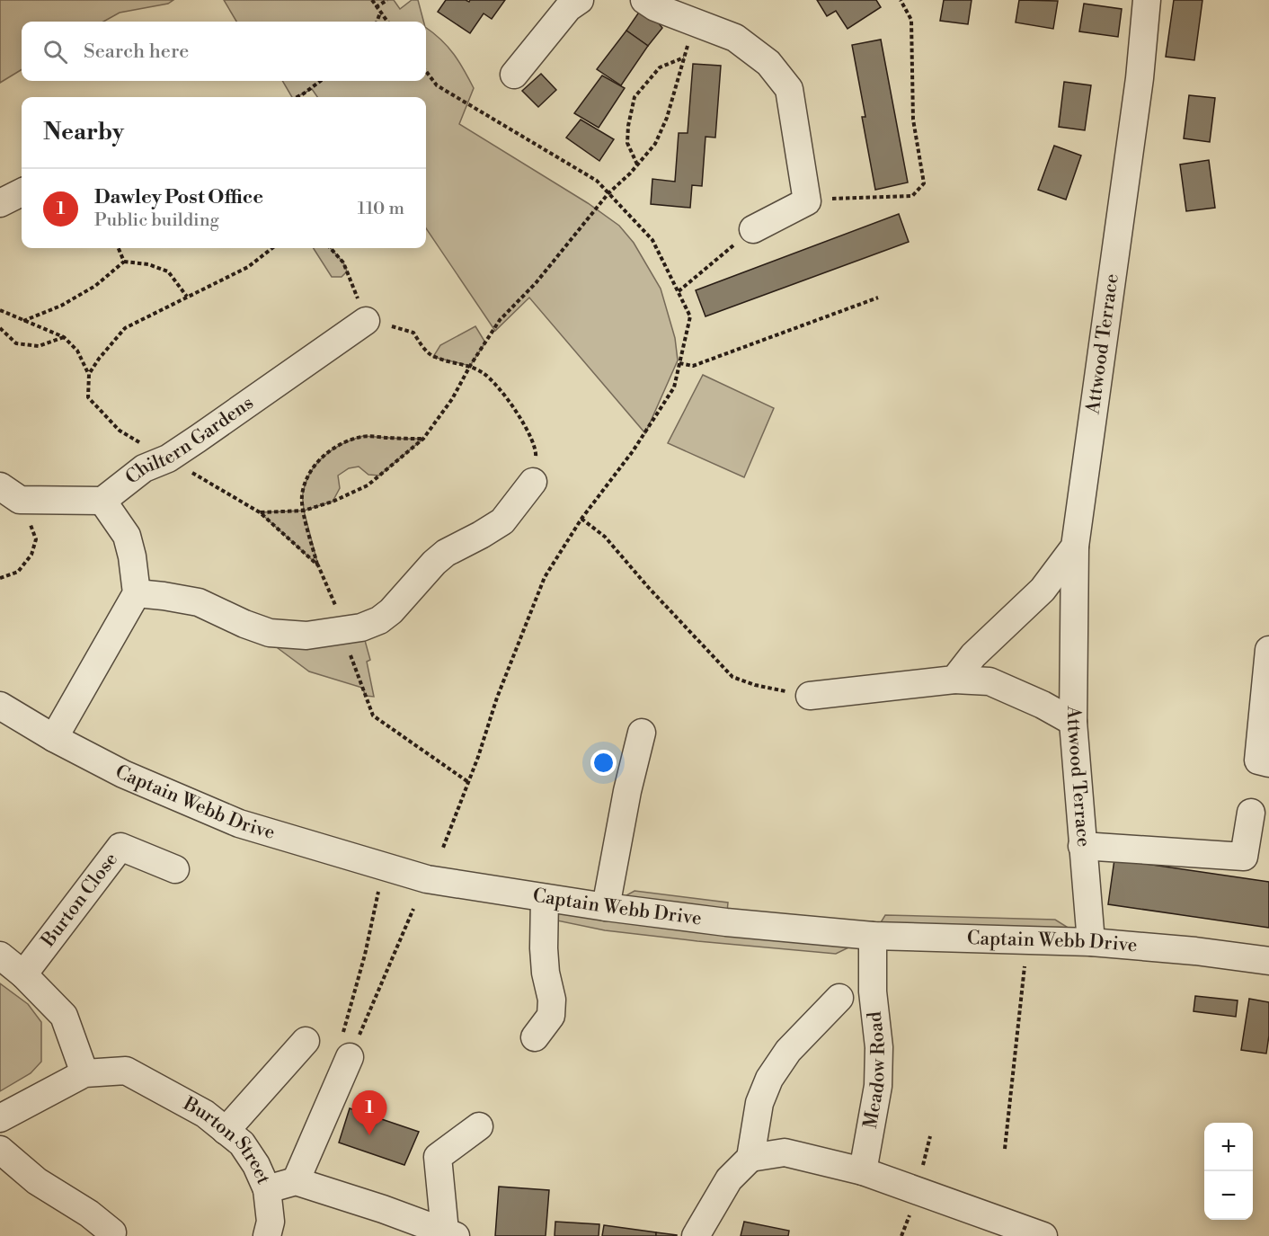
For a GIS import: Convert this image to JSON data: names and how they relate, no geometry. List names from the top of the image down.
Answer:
{
  "streets": {
    "street": [
      "Attwood Terrace",
      "Chiltern Gardens",
      "Captain Webb Drive",
      "Burton Close",
      "Meadow Road",
      "Burton Street"
    ]
  },
  "crossings": [
    ["Attwood Terrace", "Captain Webb Drive"],
    ["Captain Webb Drive", "Meadow Road"]
  ],
  "page": {
    "search": "Search here",
    "heading": "Nearby",
    "list": [
      {
        "mark": "1",
        "name": "Dawley Post Office",
        "note": "Public building",
        "value": "110 m"
      }
    ],
    "pins": "1",
    "map_buttons": ["+", "−"]
  }
}
